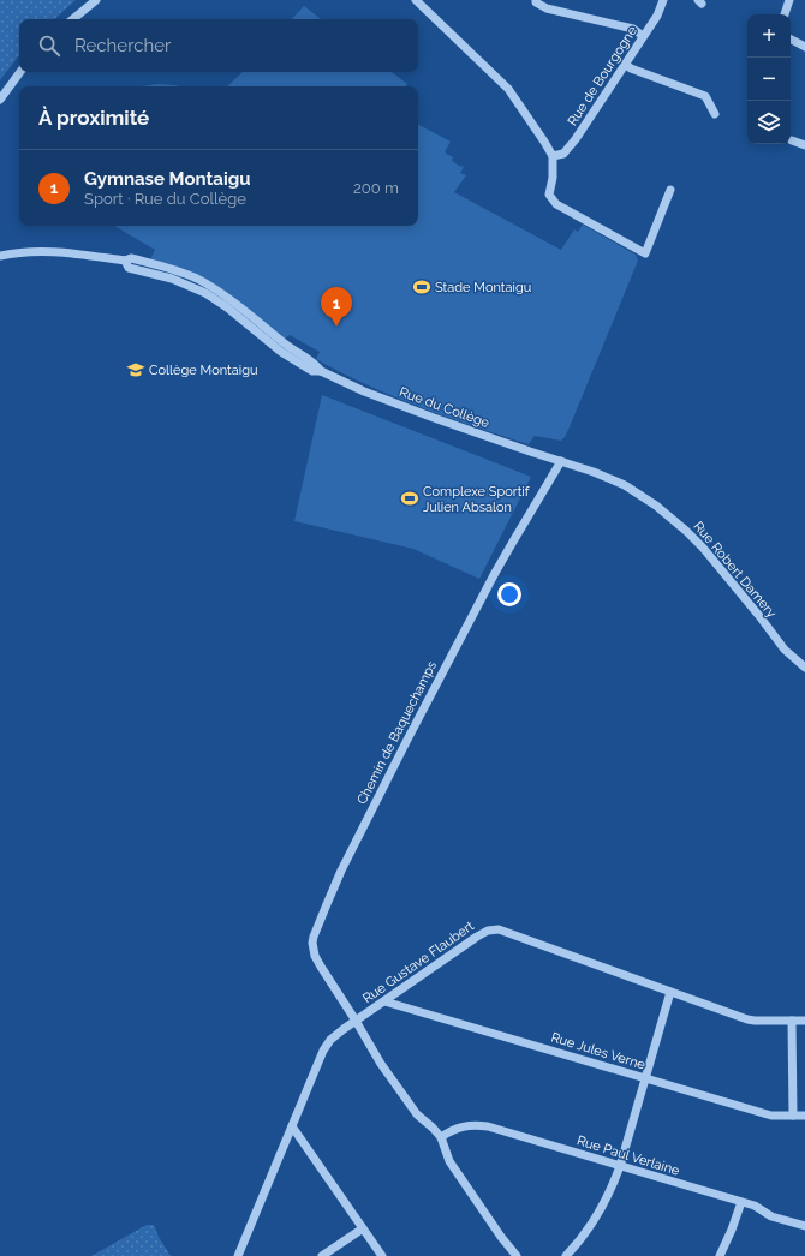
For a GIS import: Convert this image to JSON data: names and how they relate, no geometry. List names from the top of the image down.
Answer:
{
  "streets": {
    "street": [
      "Rue de Bourgogne",
      "Rue du Collège",
      "Rue Robert Damery",
      "Chemin de Baquechamps",
      "Rue Gustave Flaubert",
      "Rue Jules Verne",
      "Rue Paul Verlaine"
    ]
  },
  "crossings": [
    ["Rue du Collège", "Rue Robert Damery"],
    ["Rue du Collège", "Chemin de Baquechamps"],
    ["Rue Robert Damery", "Chemin de Baquechamps"],
    ["Chemin de Baquechamps", "Rue Gustave Flaubert"],
    ["Chemin de Baquechamps", "Rue Paul Verlaine"],
    ["Rue Gustave Flaubert", "Rue Jules Verne"]
  ],
  "places": {
    "sports": ["Stade Montaigu", "Complexe Sportif Julien Absalon"],
    "school or university": ["Collège Montaigu"]
  },
  "page": {
    "map_buttons": ["+", "−"],
    "search": "Rechercher",
    "heading": "À proximité",
    "list": [
      {
        "mark": "1",
        "name": "Gymnase Montaigu",
        "note": "Sport · Rue du Collège",
        "value": "200 m"
      }
    ],
    "pins": "1"
  }
}
